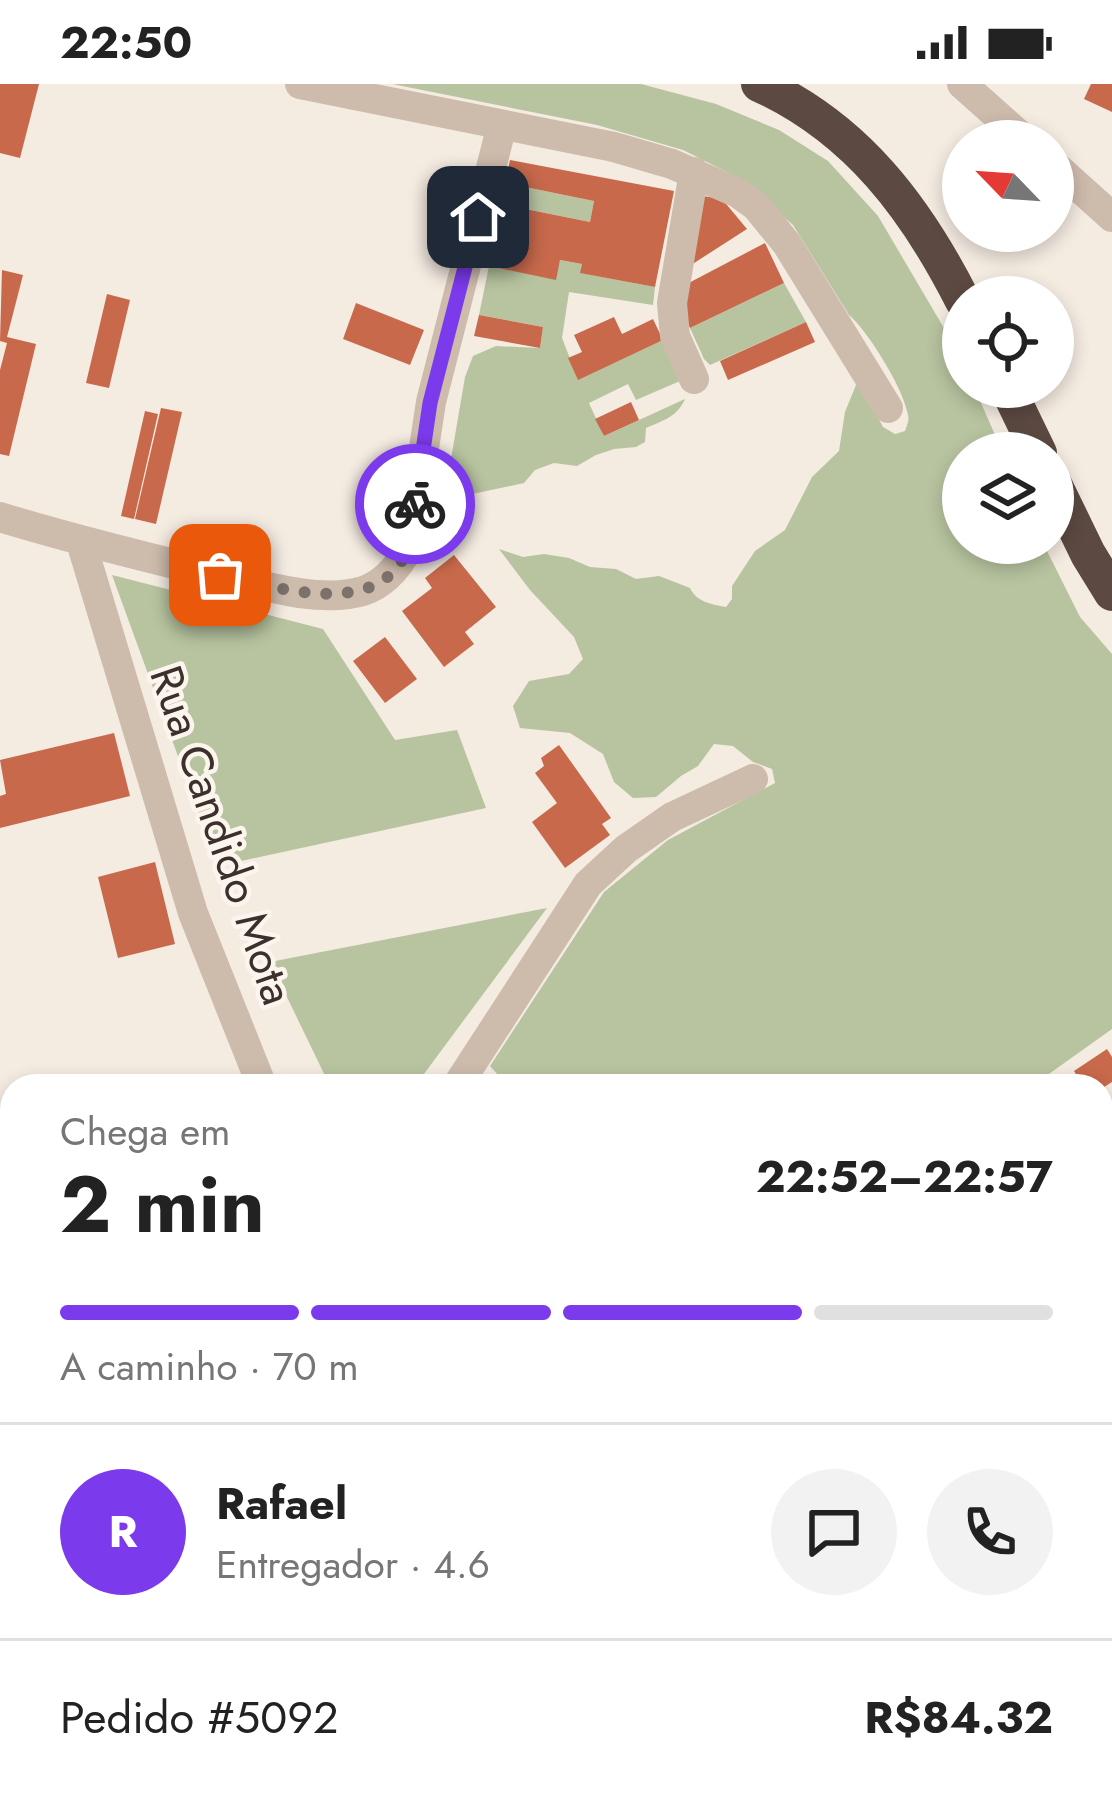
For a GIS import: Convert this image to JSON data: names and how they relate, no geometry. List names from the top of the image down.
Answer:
{
  "streets": {
    "street": ["Rua Candido Mota"]
  },
  "north": "top left",
  "page": {
    "status": "22:50",
    "heading": ["2 min", "Chega em", "22:52–22:57"],
    "panel": [
      "Rafael",
      "Entregador · 4.6",
      "Pedido #5092",
      "R$84.32"
    ],
    "bar": "A caminho · 70 m",
    "round": "R"
  }
}
